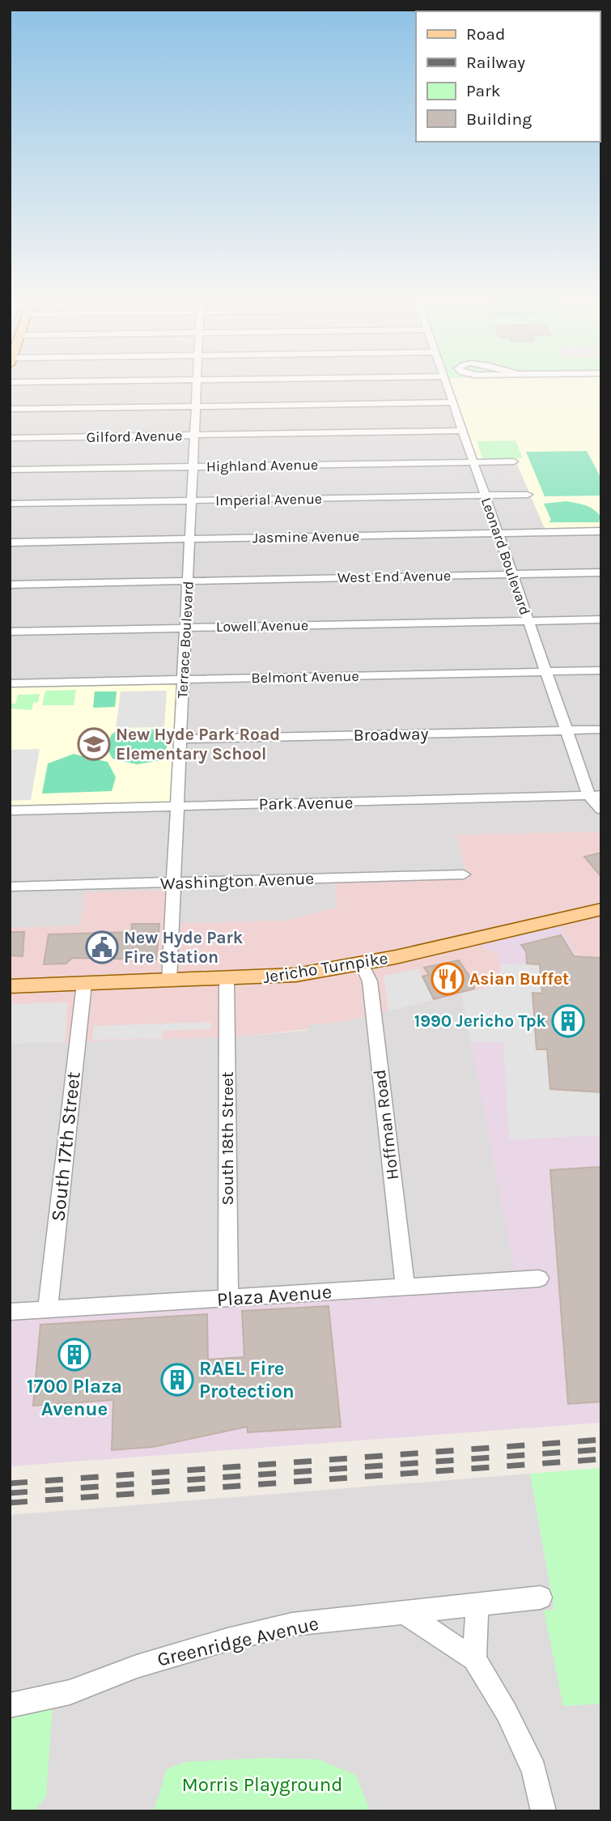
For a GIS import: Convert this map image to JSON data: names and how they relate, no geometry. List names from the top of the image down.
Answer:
{
  "streets": {
    "main road": ["Jericho Turnpike"],
    "street": [
      "Gilford Avenue",
      "Highland Avenue",
      "Imperial Avenue",
      "Jasmine Avenue",
      "Leonard Boulevard",
      "West End Avenue",
      "Lowell Avenue",
      "Terrace Boulevard",
      "Belmont Avenue",
      "Broadway",
      "Park Avenue",
      "Washington Avenue",
      "Hoffman Road",
      "South 18th Street",
      "South 17th Street",
      "Plaza Avenue",
      "Greenridge Avenue"
    ]
  },
  "crossings": [
    ["Gilford Avenue", "Leonard Boulevard"],
    ["Gilford Avenue", "Terrace Boulevard"],
    ["Highland Avenue", "Leonard Boulevard"],
    ["Highland Avenue", "Terrace Boulevard"],
    ["Imperial Avenue", "Leonard Boulevard"],
    ["Imperial Avenue", "Terrace Boulevard"],
    ["Jasmine Avenue", "Leonard Boulevard"],
    ["Jasmine Avenue", "Terrace Boulevard"],
    ["Leonard Boulevard", "West End Avenue"],
    ["Leonard Boulevard", "Lowell Avenue"],
    ["Leonard Boulevard", "Belmont Avenue"],
    ["Leonard Boulevard", "Broadway"],
    ["Leonard Boulevard", "Park Avenue"],
    ["West End Avenue", "Terrace Boulevard"],
    ["Lowell Avenue", "Terrace Boulevard"],
    ["Terrace Boulevard", "Belmont Avenue"],
    ["Terrace Boulevard", "Broadway"],
    ["Terrace Boulevard", "Park Avenue"],
    ["Terrace Boulevard", "Washington Avenue"],
    ["Terrace Boulevard", "Jericho Turnpike"],
    ["Jericho Turnpike", "Hoffman Road"],
    ["Jericho Turnpike", "South 18th Street"],
    ["Jericho Turnpike", "South 17th Street"],
    ["Hoffman Road", "Plaza Avenue"],
    ["South 18th Street", "Plaza Avenue"],
    ["South 17th Street", "Plaza Avenue"]
  ],
  "parks": ["Morris Playground"],
  "places": {
    "school or university": ["New Hyde Park Road Elementary School"],
    "public building": ["New Hyde Park Fire Station"],
    "restaurant": ["Asian Buffet"],
    "building": ["1990 Jericho Tpk", "1700 Plaza Avenue", "RAEL Fire Protection"]
  },
  "legend": [
    "Road",
    "Railway",
    "Park",
    "Building"
  ]
}
